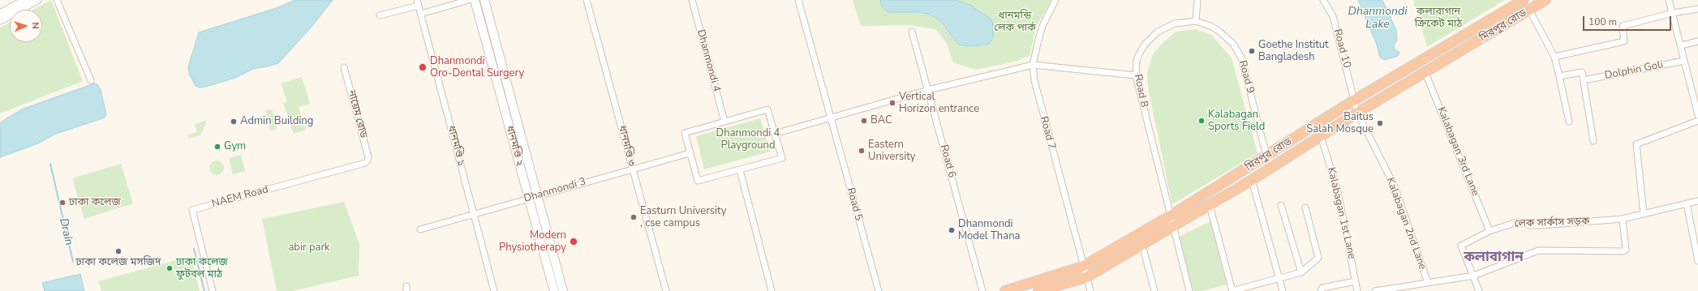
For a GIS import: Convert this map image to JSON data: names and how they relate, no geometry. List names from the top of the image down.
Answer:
{
  "streets": {
    "highway": ["মিরপুর রোড"],
    "main road": ["ধানমণ্ডি ২"],
    "street": [
      "Road 10",
      "Dhanmondi 4",
      "Dolphin Goli",
      "Road 9",
      "Road 8",
      "নায়েম রোড",
      "Road 7",
      "ধানমণ্ডি ১",
      "ধানমণ্ডি ৩",
      "Kalabagan 3rd Lane",
      "Road 6",
      "Dhanmondi 3",
      "NAEM Road",
      "Road 5",
      "Kalabagan 1st Lane",
      "লেক সার্কাস সড়ক",
      "Kalabagan 2nd Lane"
    ]
  },
  "crossings": [
    ["মিরপুর রোড", "Road 10"],
    ["মিরপুর রোড", "Road 9"],
    ["মিরপুর রোড", "Road 8"],
    ["মিরপুর রোড", "Road 7"],
    ["মিরপুর রোড", "Kalabagan 3rd Lane"],
    ["মিরপুর রোড", "Kalabagan 1st Lane"],
    ["মিরপুর রোড", "Kalabagan 2nd Lane"],
    ["Road 10", "Kalabagan 2nd Lane"],
    ["Road 9", "Road 8"],
    ["নায়েম রোড", "NAEM Road"],
    ["ধানমণ্ডি ১", "Dhanmondi 3"],
    ["ধানমণ্ডি ২", "Dhanmondi 3"],
    ["ধানমণ্ডি ৩", "Dhanmondi 3"],
    ["Kalabagan 3rd Lane", "লেক সার্কাস সড়ক"]
  ],
  "districts": ["কলাবাগান"],
  "water": ["Dhanmondi Lake", "Drain"],
  "parks": [
    "কলাবাগান ক্রিকেট মাঠ",
    "ধানমন্ডি লেক পার্ক",
    "Dhanmondi 4 Playground",
    "abir park"
  ],
  "places": [
    "Goethe Institut Bangladesh",
    "Dhanmondi Oro-Dental Surgery",
    "Vertical Horizon entrance",
    "BAC",
    "Kalabagan Sports Field",
    "Admin Building",
    "Baitus Salah Mosque",
    "Gym",
    "Eastern University",
    "ঢাকা কলেজ",
    "Easturn University , cse campus",
    "Dhanmondi Model Thana",
    "Modern Physiotherapy",
    "ঢাকা কলেজ মসজিদ",
    "ঢাকা কলেজ ফুটবল মাঠ"
  ],
  "scale_bar": "100 m",
  "north": "right"
}
